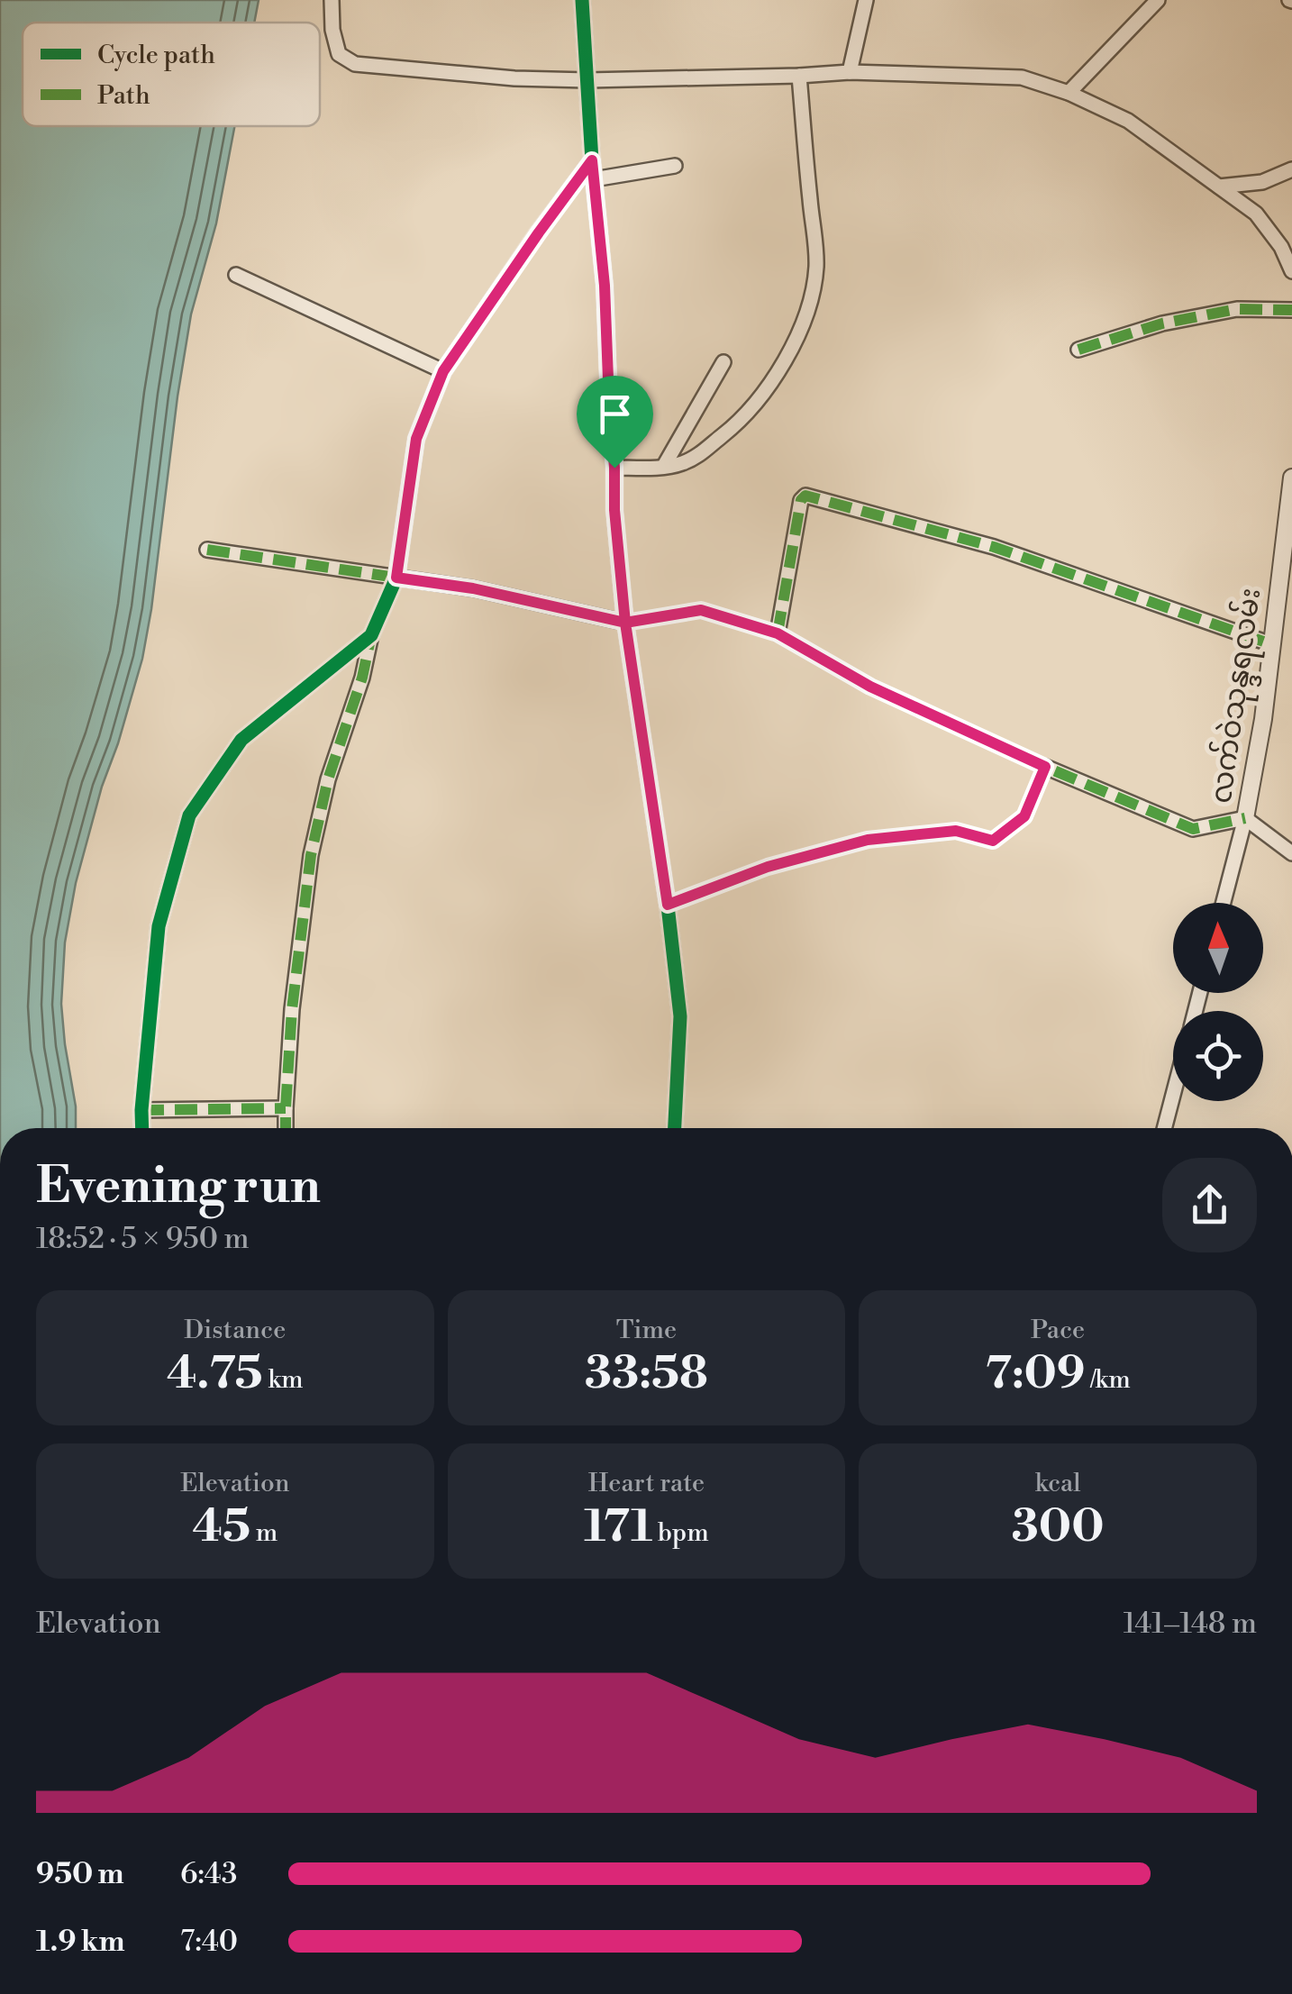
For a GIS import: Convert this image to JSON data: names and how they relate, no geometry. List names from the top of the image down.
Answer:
{
  "streets": {
    "street": ["လက်ဝဲသုန္ဒရလမ်း"]
  },
  "legend": ["Cycle path", "Path"],
  "north": "top",
  "page": {
    "heading": ["Evening run", "18:52 · 5 × 950 m"],
    "stats": [
      ["Distance", "4.75 km"],
      ["Time", "33:58"],
      ["Pace", "7:09 /km"],
      ["Elevation", "45 m"],
      ["Heart rate", "171 bpm"],
      ["kcal", "300"]
    ],
    "chart": ["Elevation", "141–148 m"],
    "list": [
      {
        "name": "950 m",
        "note": "6:43"
      },
      {
        "name": "1.9 km",
        "note": "7:40"
      }
    ]
  }
}
